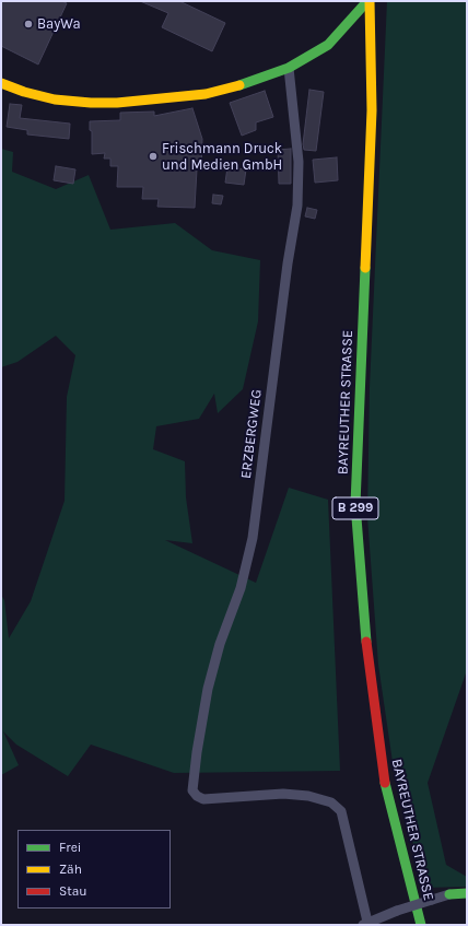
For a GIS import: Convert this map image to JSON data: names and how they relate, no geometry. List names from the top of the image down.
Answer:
{
  "streets": {
    "main road": ["BAYREUTHER STRASSE", "B 299"],
    "street": ["ERZBERGWEG"]
  },
  "places": ["BayWa", "Frischmann Druck und Medien GmbH"],
  "legend": ["Frei", "Zäh", "Stau"]
}
